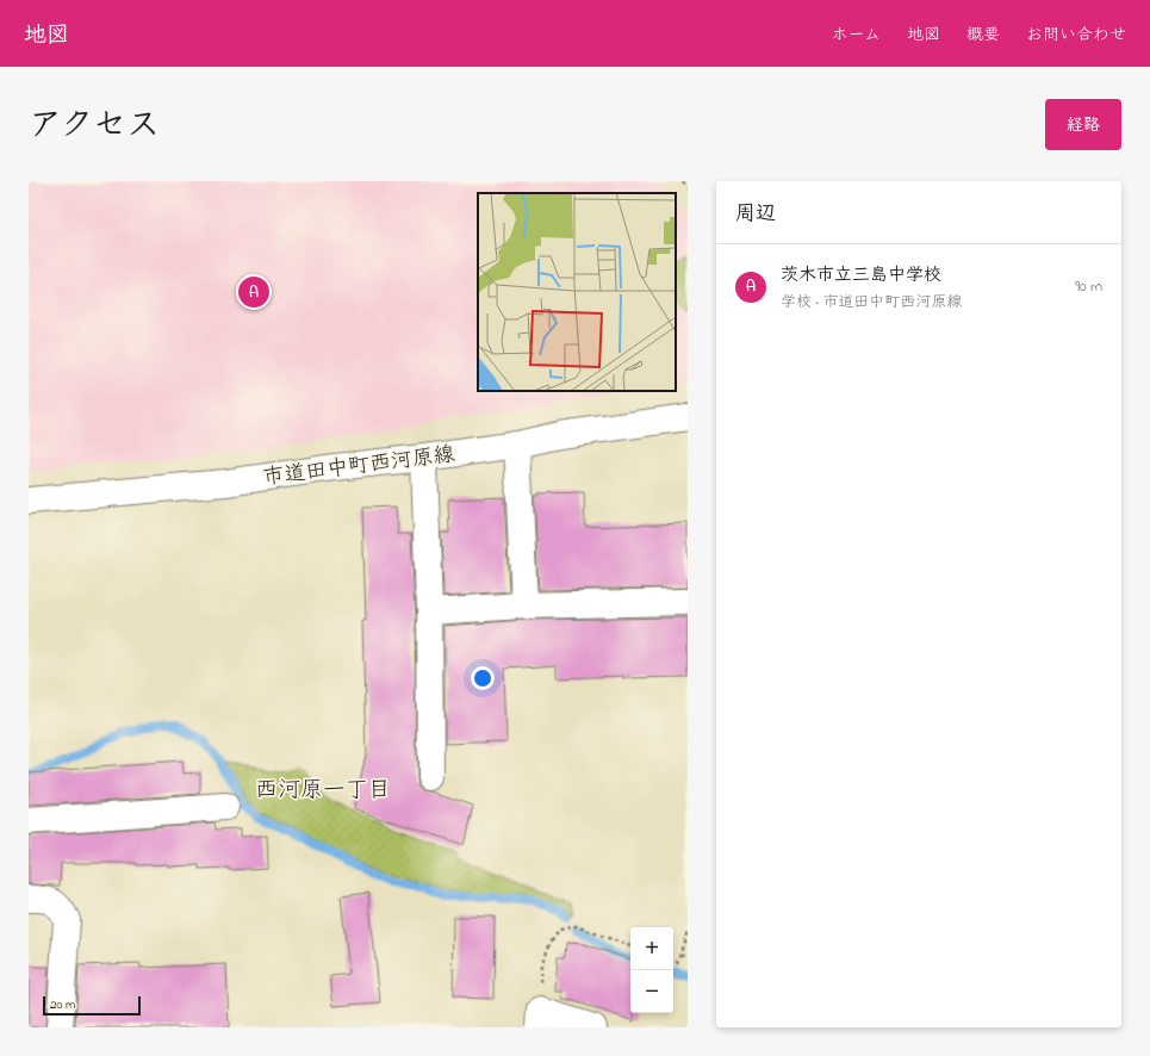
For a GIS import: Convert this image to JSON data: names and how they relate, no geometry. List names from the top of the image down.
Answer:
{
  "streets": {
    "street": ["市道田中町西河原線"]
  },
  "districts": ["西河原一丁目"],
  "scale_bar": "20 m",
  "page": {
    "header": "地図",
    "nav": [
      "ホーム",
      "地図",
      "概要",
      "お問い合わせ"
    ],
    "title": "アクセス",
    "buttons": "経路",
    "heading": "周辺",
    "list": [
      {
        "mark": "A",
        "name": "茨木市立三島中学校",
        "note": "学校 · 市道田中町西河原線",
        "value": "90 m"
      }
    ],
    "pins": "A",
    "map_buttons": ["+", "−"],
    "scale": "20 m"
  }
}
